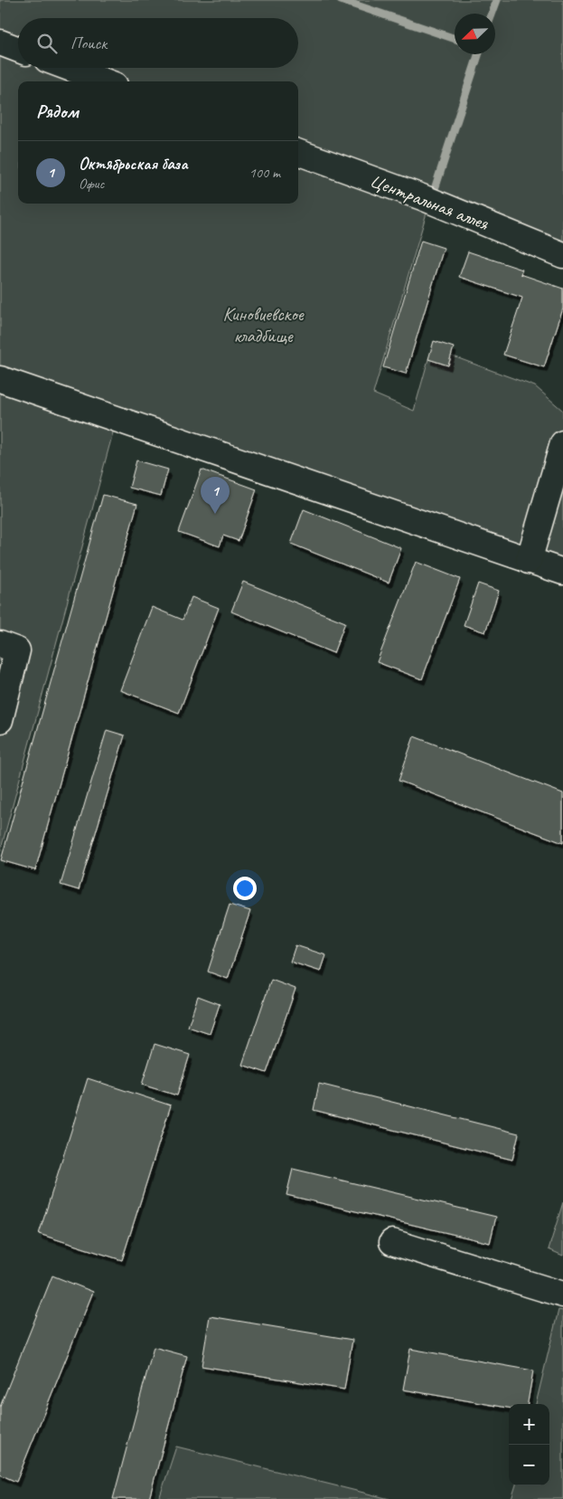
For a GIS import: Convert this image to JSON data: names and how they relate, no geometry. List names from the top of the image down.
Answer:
{
  "streets": {
    "street": ["Центральная аллея"]
  },
  "parks": ["Киновиевское кладбище"],
  "north": "bottom left",
  "page": {
    "search": "Поиск",
    "heading": "Рядом",
    "list": [
      {
        "mark": "1",
        "name": "Октябрьская база",
        "note": "Офис",
        "value": "100 m"
      }
    ],
    "pins": "1",
    "map_buttons": ["+", "−"]
  }
}
